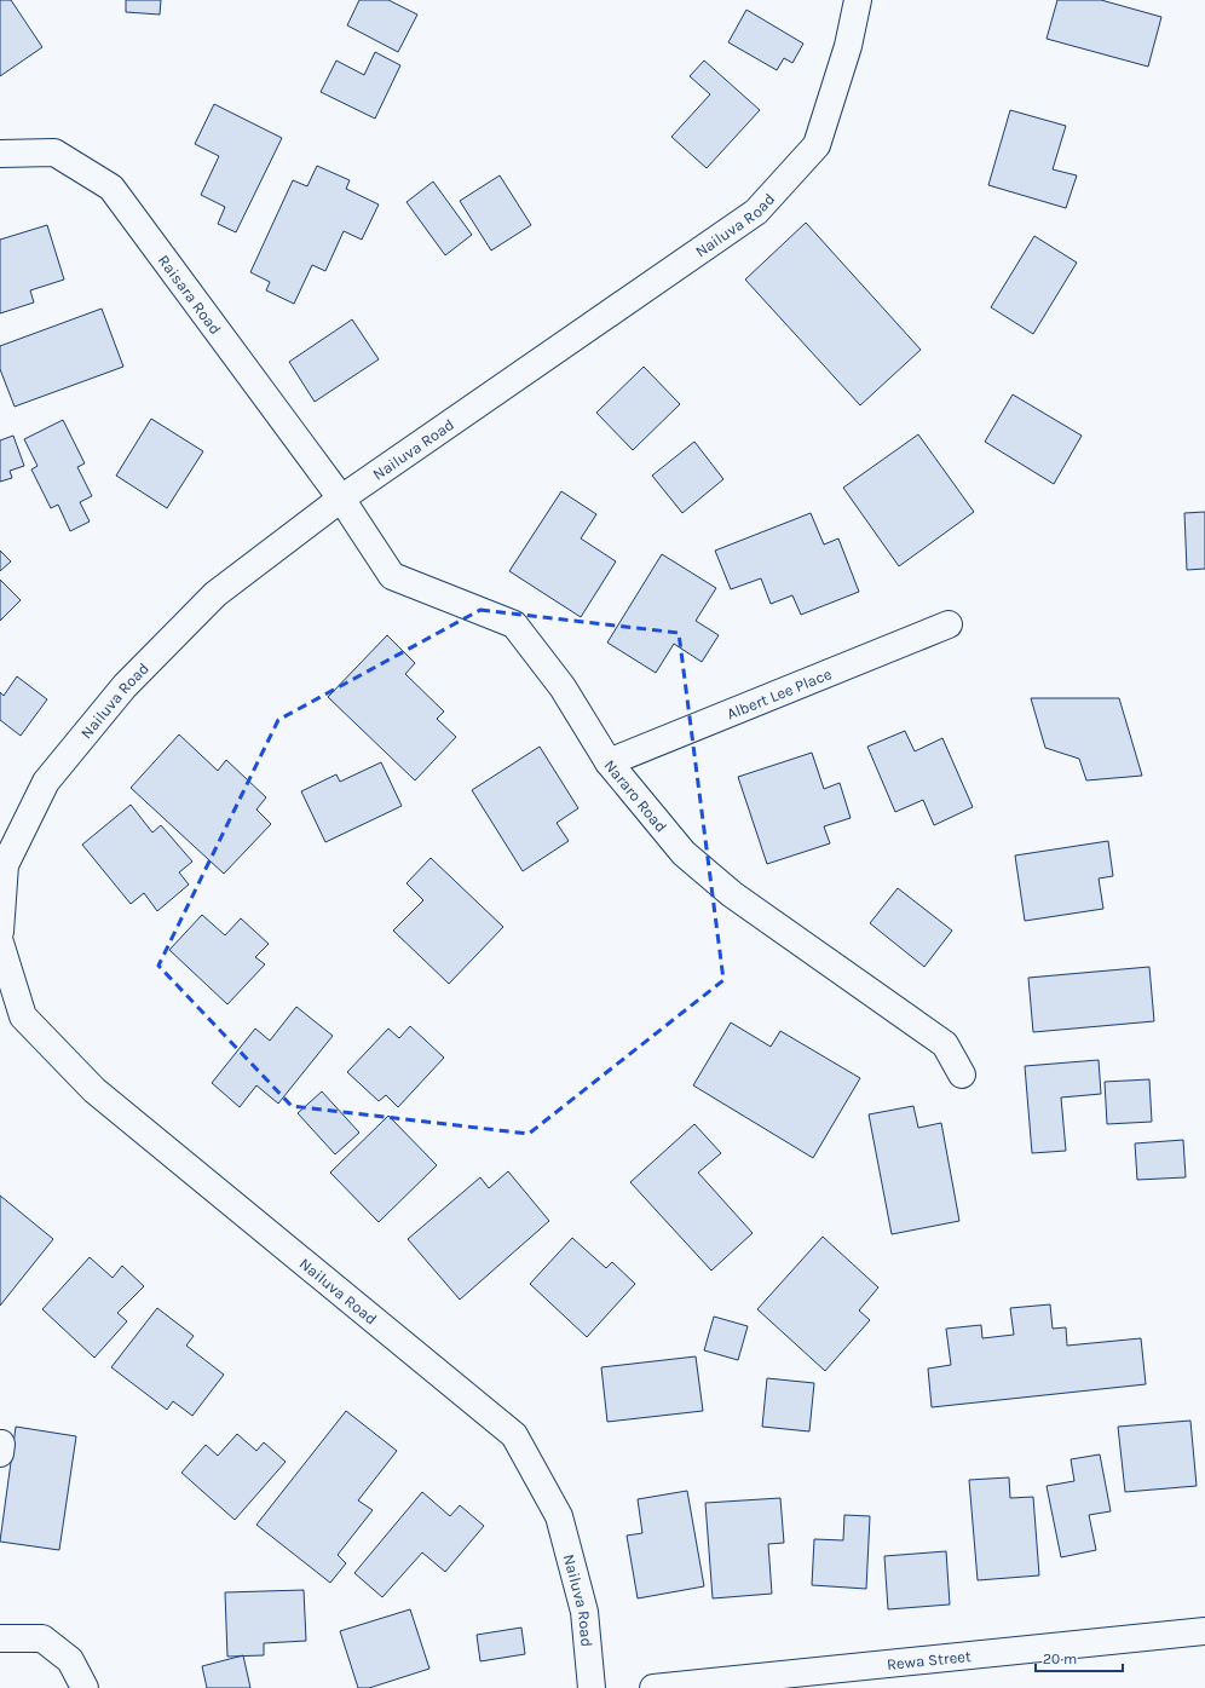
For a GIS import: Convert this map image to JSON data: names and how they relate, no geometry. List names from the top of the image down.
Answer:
{
  "streets": {
    "main road": [
      "Nailuva Road",
      "Raisara Road",
      "Albert Lee Place",
      "Nararo Road",
      "Rewa Street"
    ]
  },
  "crossings": [
    ["Nailuva Road", "Raisara Road"],
    ["Nailuva Road", "Nararo Road"],
    ["Raisara Road", "Nararo Road"],
    ["Albert Lee Place", "Nararo Road"]
  ],
  "scale_bar": "20 m"
}
